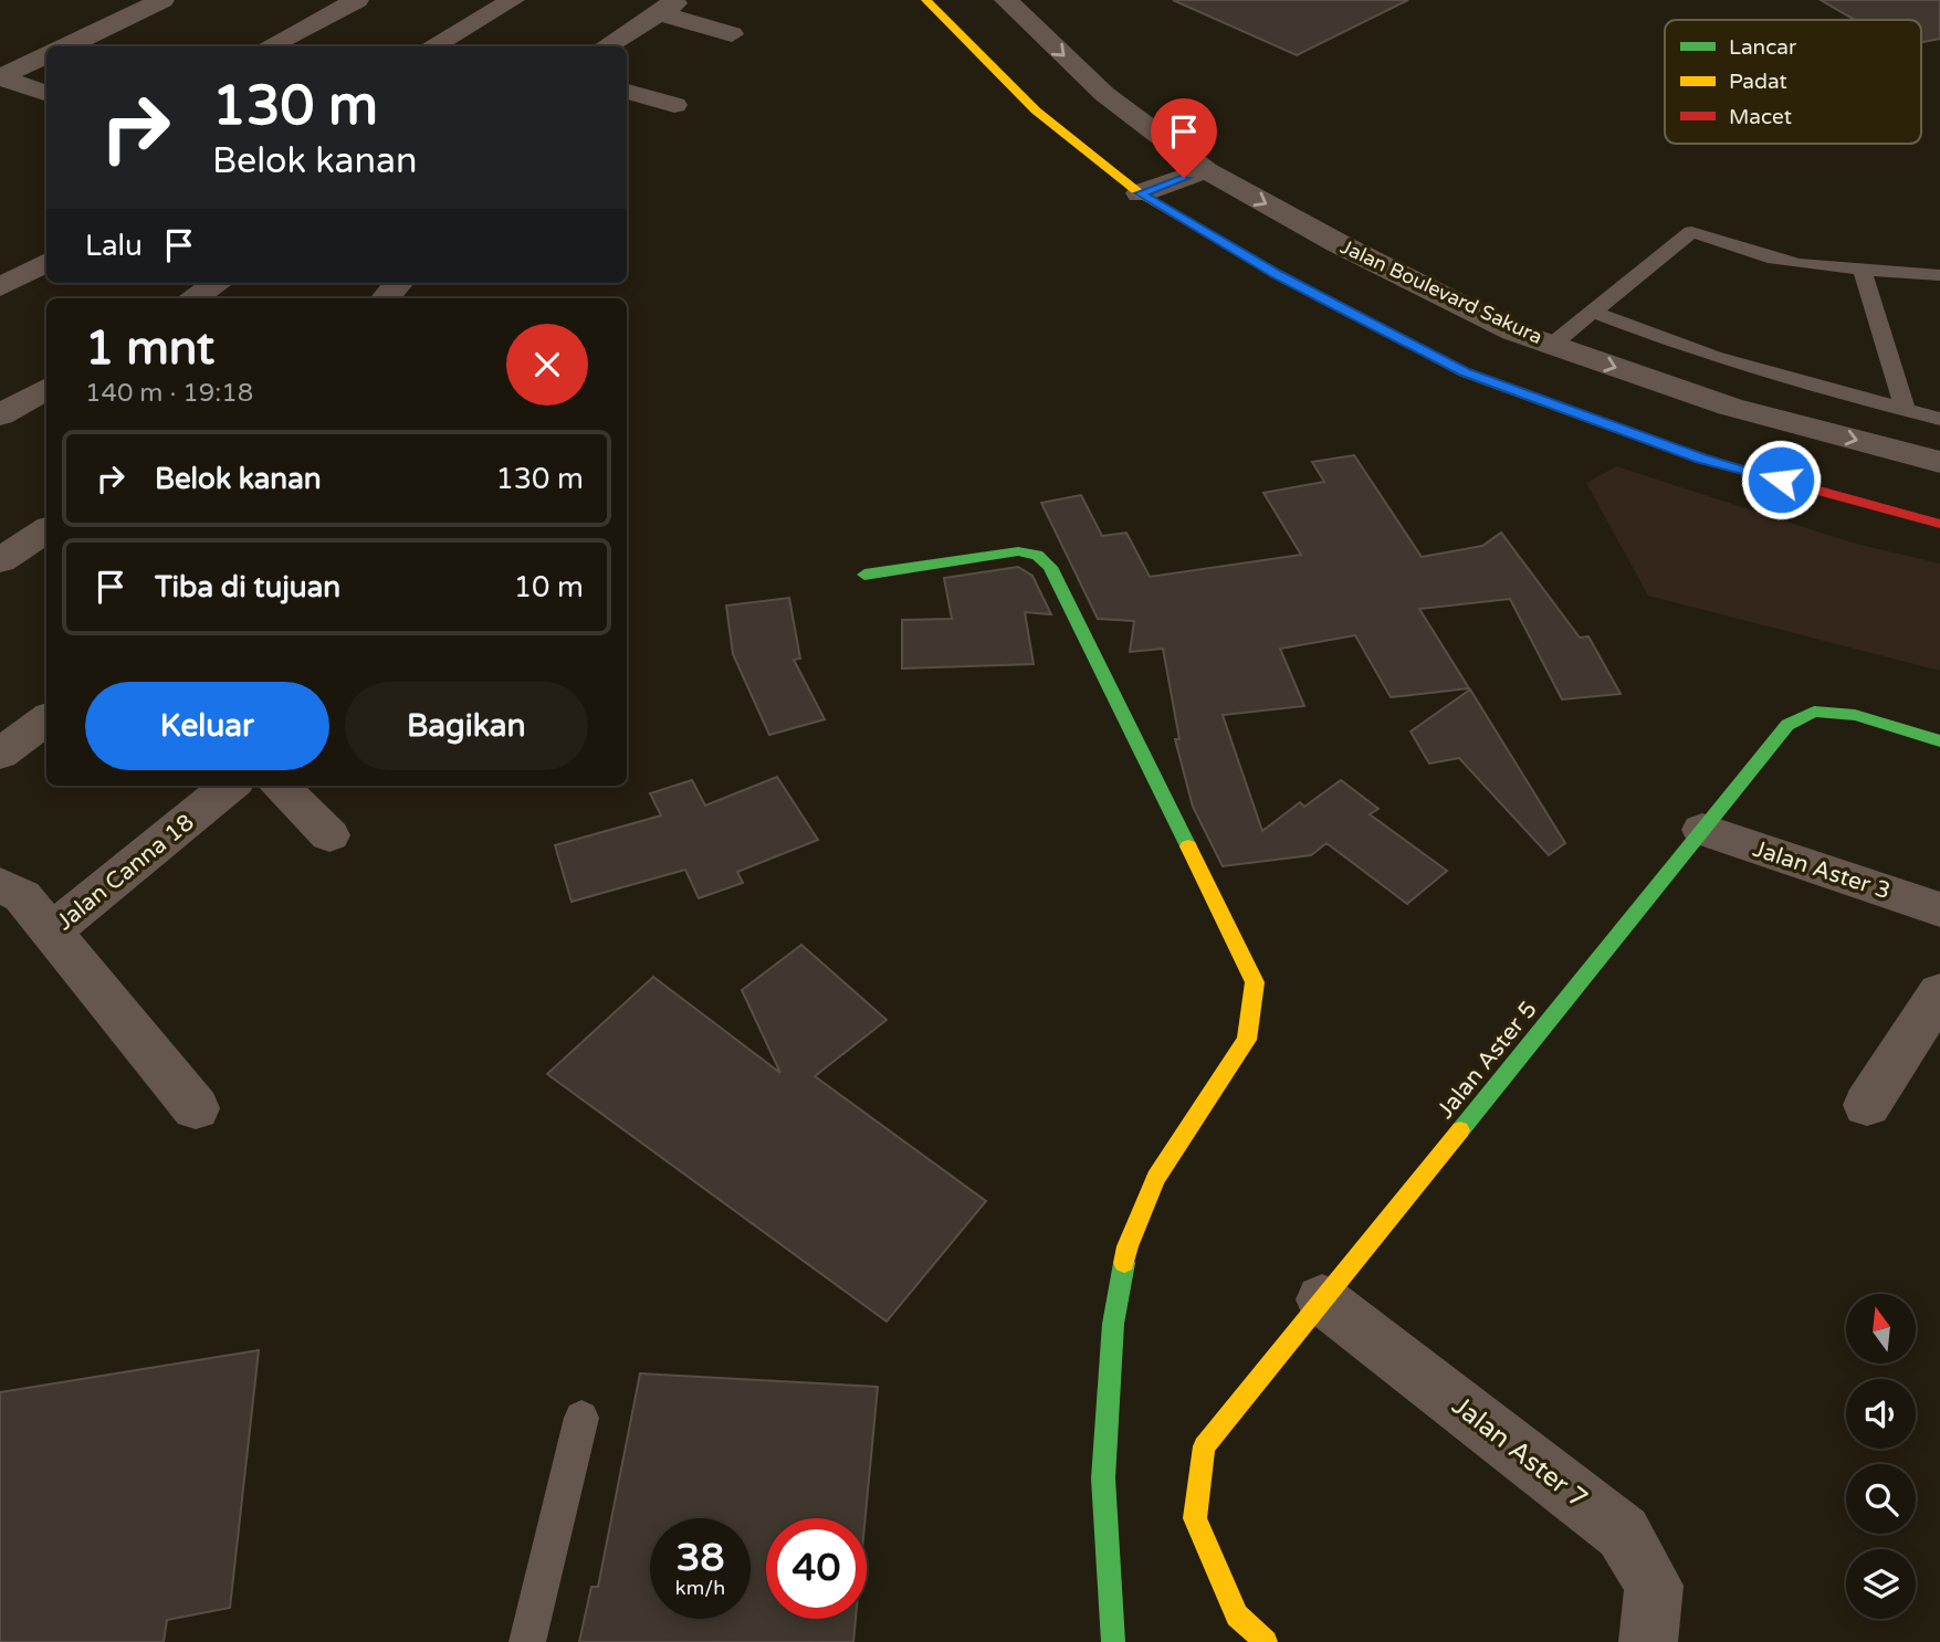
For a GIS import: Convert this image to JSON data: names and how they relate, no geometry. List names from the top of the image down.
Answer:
{
  "streets": {
    "street": [
      "Jalan Boulevard Sakura",
      "Jalan Aster 3",
      "Jalan Canna 18",
      "Jalan Aster 5",
      "Jalan Aster 7"
    ]
  },
  "crossings": [
    ["Jalan Aster 3", "Jalan Aster 5"],
    ["Jalan Aster 5", "Jalan Aster 7"]
  ],
  "legend": ["Lancar", "Padat", "Macet"],
  "north": "top",
  "page": {
    "turn": ["130 m", "Belok kanan"],
    "then": "Lalu",
    "heading": ["1 mnt", "140 m · 19:18"],
    "list": [
      {
        "name": "Belok kanan",
        "value": "130 m"
      },
      {
        "name": "Tiba di tujuan",
        "value": "10 m"
      }
    ],
    "buttons": ["Keluar", "Bagikan"],
    "speed": "38 km/h",
    "limit": "40"
  }
}
